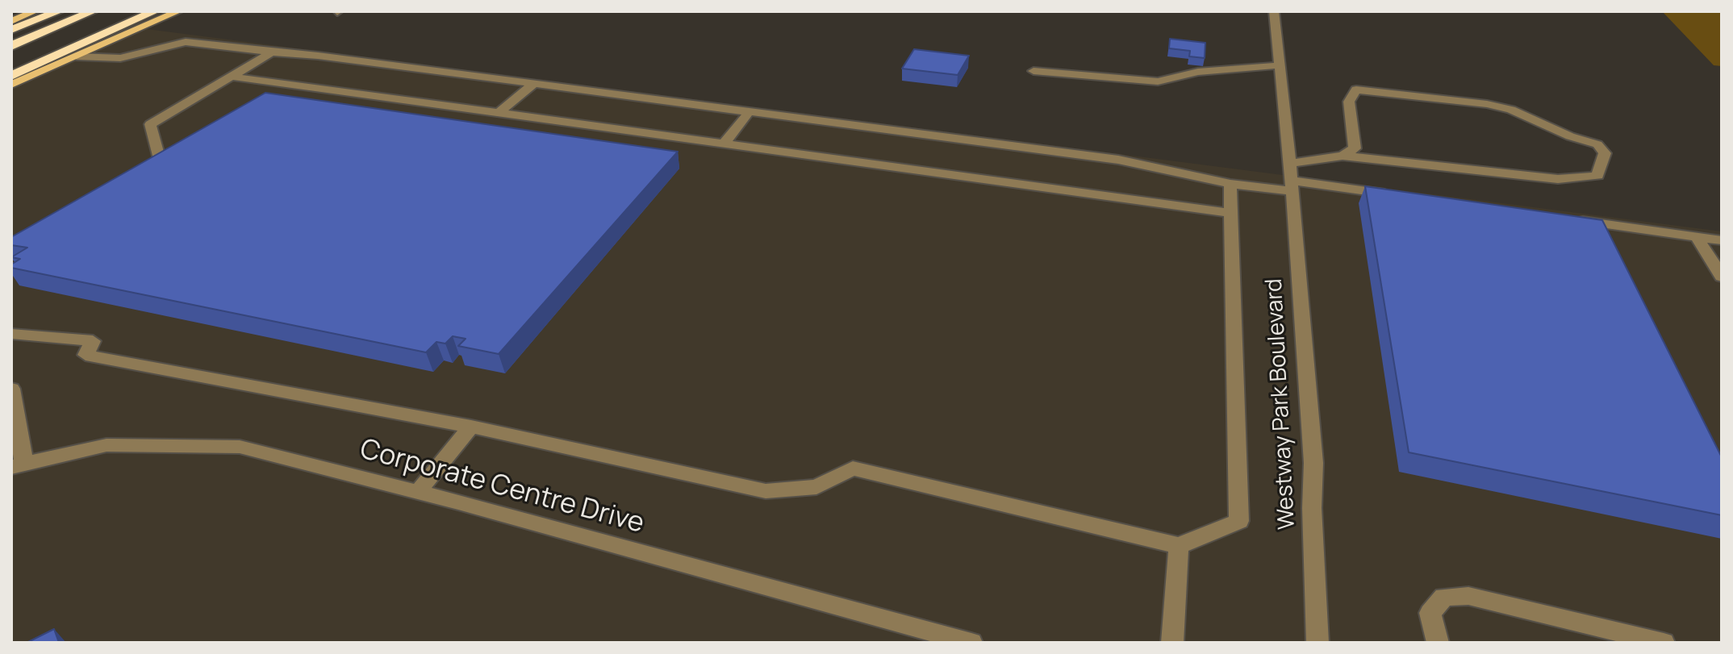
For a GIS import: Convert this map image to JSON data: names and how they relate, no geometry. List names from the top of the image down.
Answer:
{
  "streets": {
    "street": ["Westway Park Boulevard", "Corporate Centre Drive"]
  }
}
